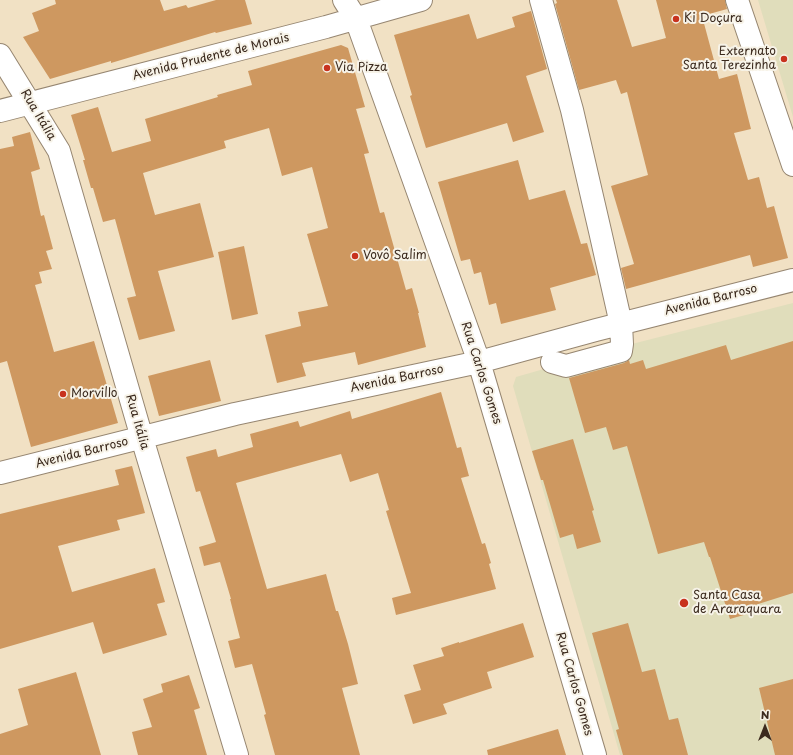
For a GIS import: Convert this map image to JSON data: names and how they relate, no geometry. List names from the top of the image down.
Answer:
{
  "streets": {
    "street": [
      "Avenida Prudente de Morais",
      "Rua Itália",
      "Avenida Barroso",
      "Rua Carlos Gomes"
    ]
  },
  "crossings": [
    ["Avenida Prudente de Morais", "Rua Itália"],
    ["Avenida Prudente de Morais", "Rua Carlos Gomes"],
    ["Rua Itália", "Avenida Barroso"],
    ["Avenida Barroso", "Rua Carlos Gomes"]
  ],
  "places": [
    "Ki Doçura",
    "Externato Santa Terezinha",
    "Via Pizza",
    "Vovô Salim",
    "Morvillo",
    "Santa Casa de Araraquara"
  ],
  "north": "top"
}
